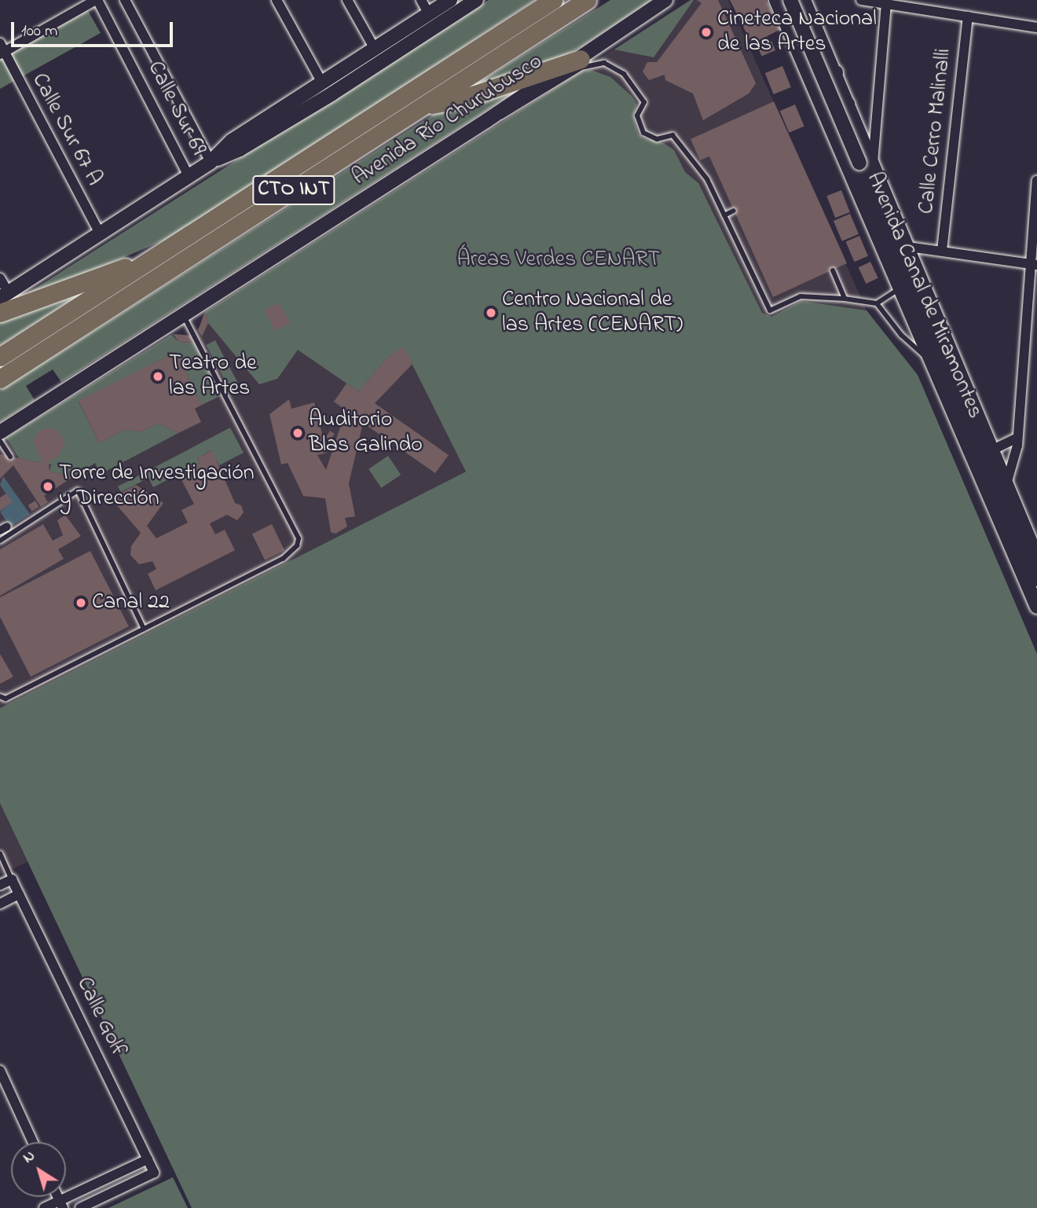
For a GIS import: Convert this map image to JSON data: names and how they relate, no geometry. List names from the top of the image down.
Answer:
{
  "streets": {
    "highway": ["CTO INT"],
    "main road": ["Avenida Río Churubusco", "Avenida Canal de Miramontes"],
    "street": [
      "Calle Sur 69",
      "Calle Sur 67 A",
      "Calle Cerro Malinalli",
      "Calle Golf"
    ]
  },
  "parks": ["Áreas Verdes CENART"],
  "places": [
    "Cineteca Nacional de las Artes",
    "Centro Nacional de las Artes (CENART)",
    "Teatro de las Artes",
    "Auditorio Blas Galindo",
    "Torre de Investigación y Dirección",
    "Canal 22"
  ],
  "scale_bar": "100 m",
  "north": "top left"
}
